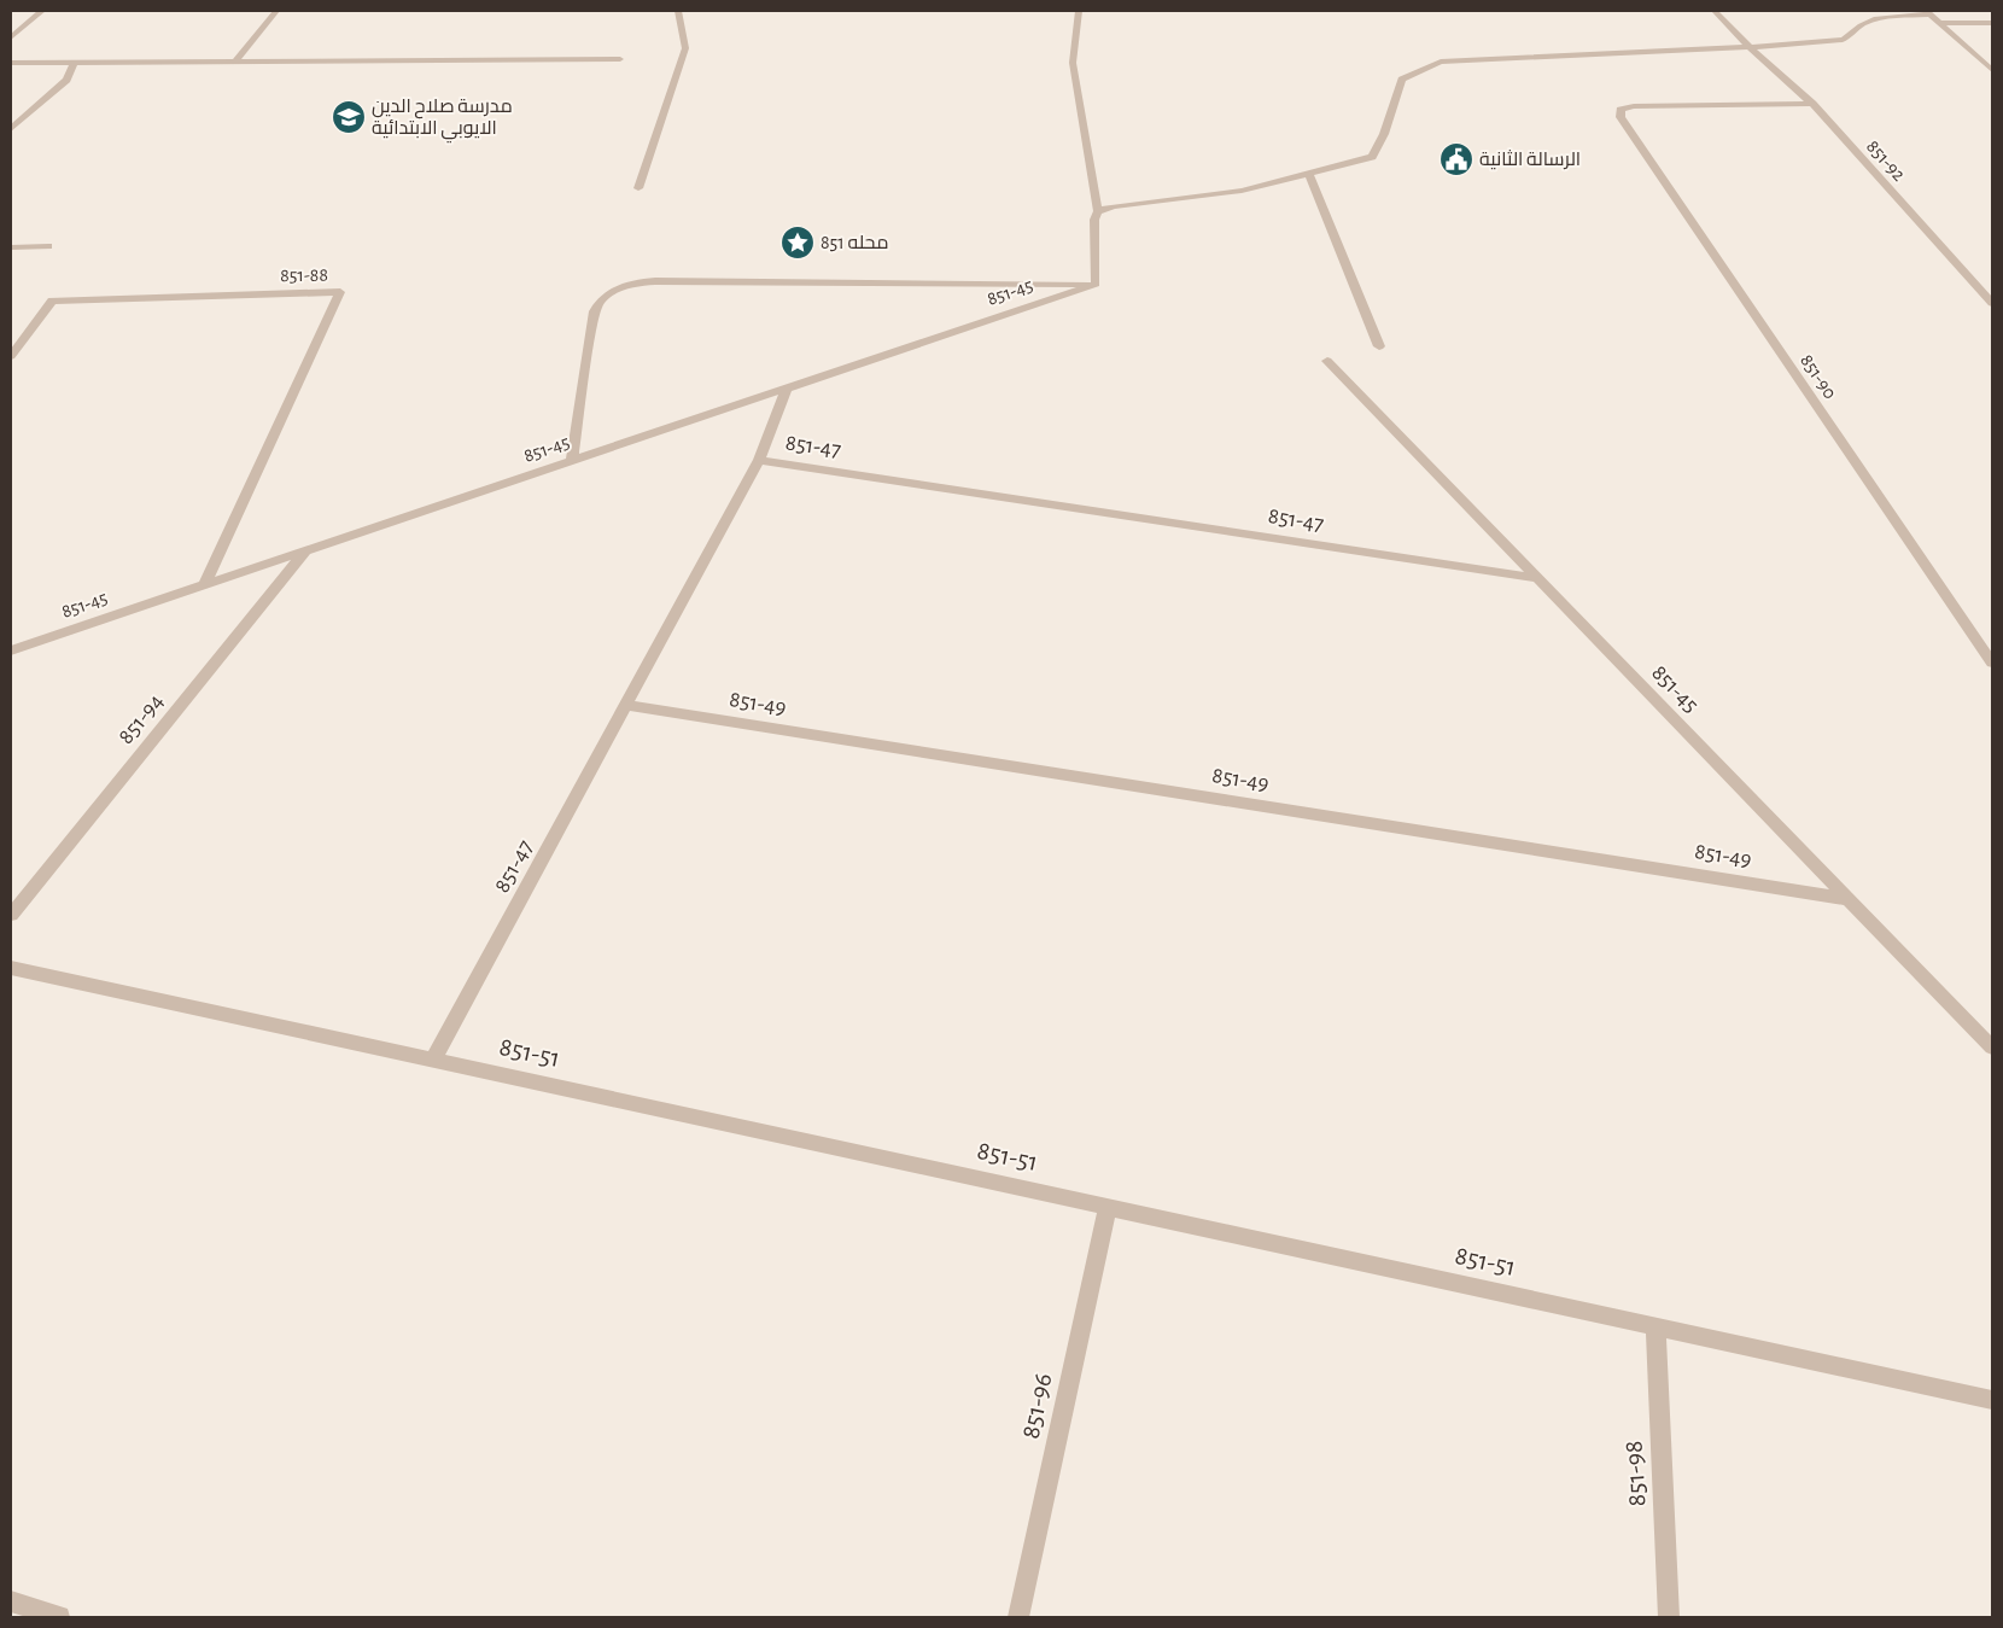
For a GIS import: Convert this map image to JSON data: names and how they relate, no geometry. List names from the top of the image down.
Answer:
{
  "streets": {
    "street": [
      "851-92",
      "851-88",
      "851-45",
      "851-90",
      "851-47",
      "851-49",
      "851-94",
      "851-51",
      "851-96",
      "851-98"
    ]
  },
  "crossings": [
    ["851-92", "851-90"],
    ["851-88", "851-45"],
    ["851-45", "851-47"],
    ["851-45", "851-49"],
    ["851-45", "851-94"],
    ["851-47", "851-49"],
    ["851-47", "851-51"],
    ["851-51", "851-96"],
    ["851-51", "851-98"]
  ],
  "places": {
    "school or university": ["مدرسة صلاح الدين الايوبي الابتدائية"],
    "public building": ["الرسالة الثانية"],
    "place": ["محله 851"]
  }
}
